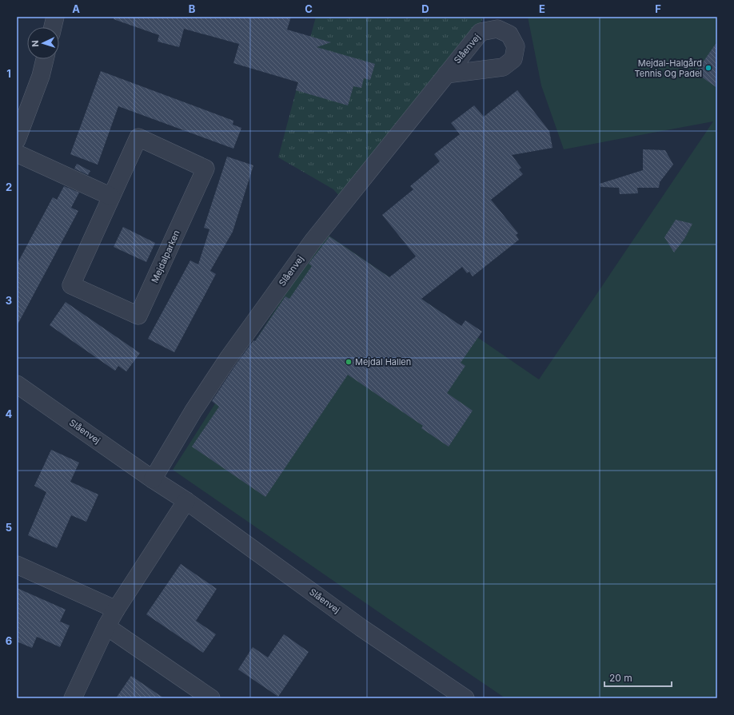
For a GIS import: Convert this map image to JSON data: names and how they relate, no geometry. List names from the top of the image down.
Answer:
{
  "streets": {
    "street": ["Slåenvej", "Mejdalparken"]
  },
  "places": ["Mejdal-Halgård Tennis Og Padel", "Mejdal Hallen"],
  "scale_bar": "20 m",
  "north": "left",
  "grid": {
    "columns": [
      "A",
      "B",
      "C",
      "D",
      "E",
      "F"
    ],
    "rows": [
      "1",
      "2",
      "3",
      "4",
      "5",
      "6"
    ]
  }
}
